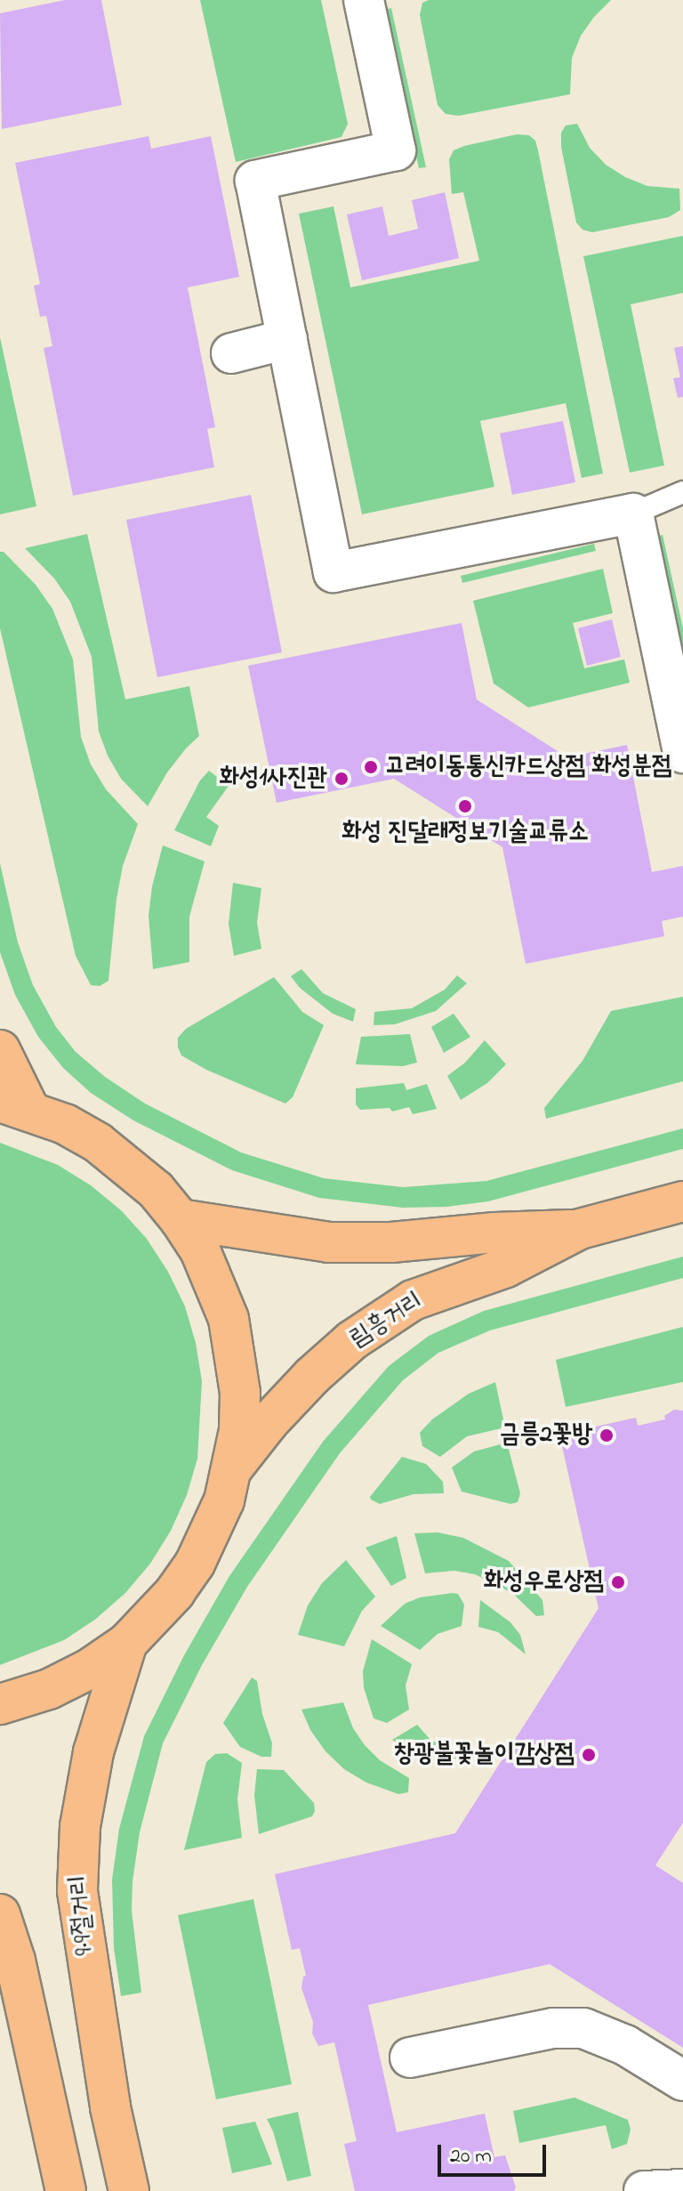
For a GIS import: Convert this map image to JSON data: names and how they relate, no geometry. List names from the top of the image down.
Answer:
{
  "streets": {
    "main road": ["림흥거리", "9·9절거리"]
  },
  "places": [
    "고려이동통신카드상점 화성분점",
    "화성1사진관",
    "화성 진달래정보기술교류소",
    "금릉2꽃방",
    "화성우로상점",
    "창광불꽃놀이감상점"
  ],
  "scale_bar": "20 m"
}
